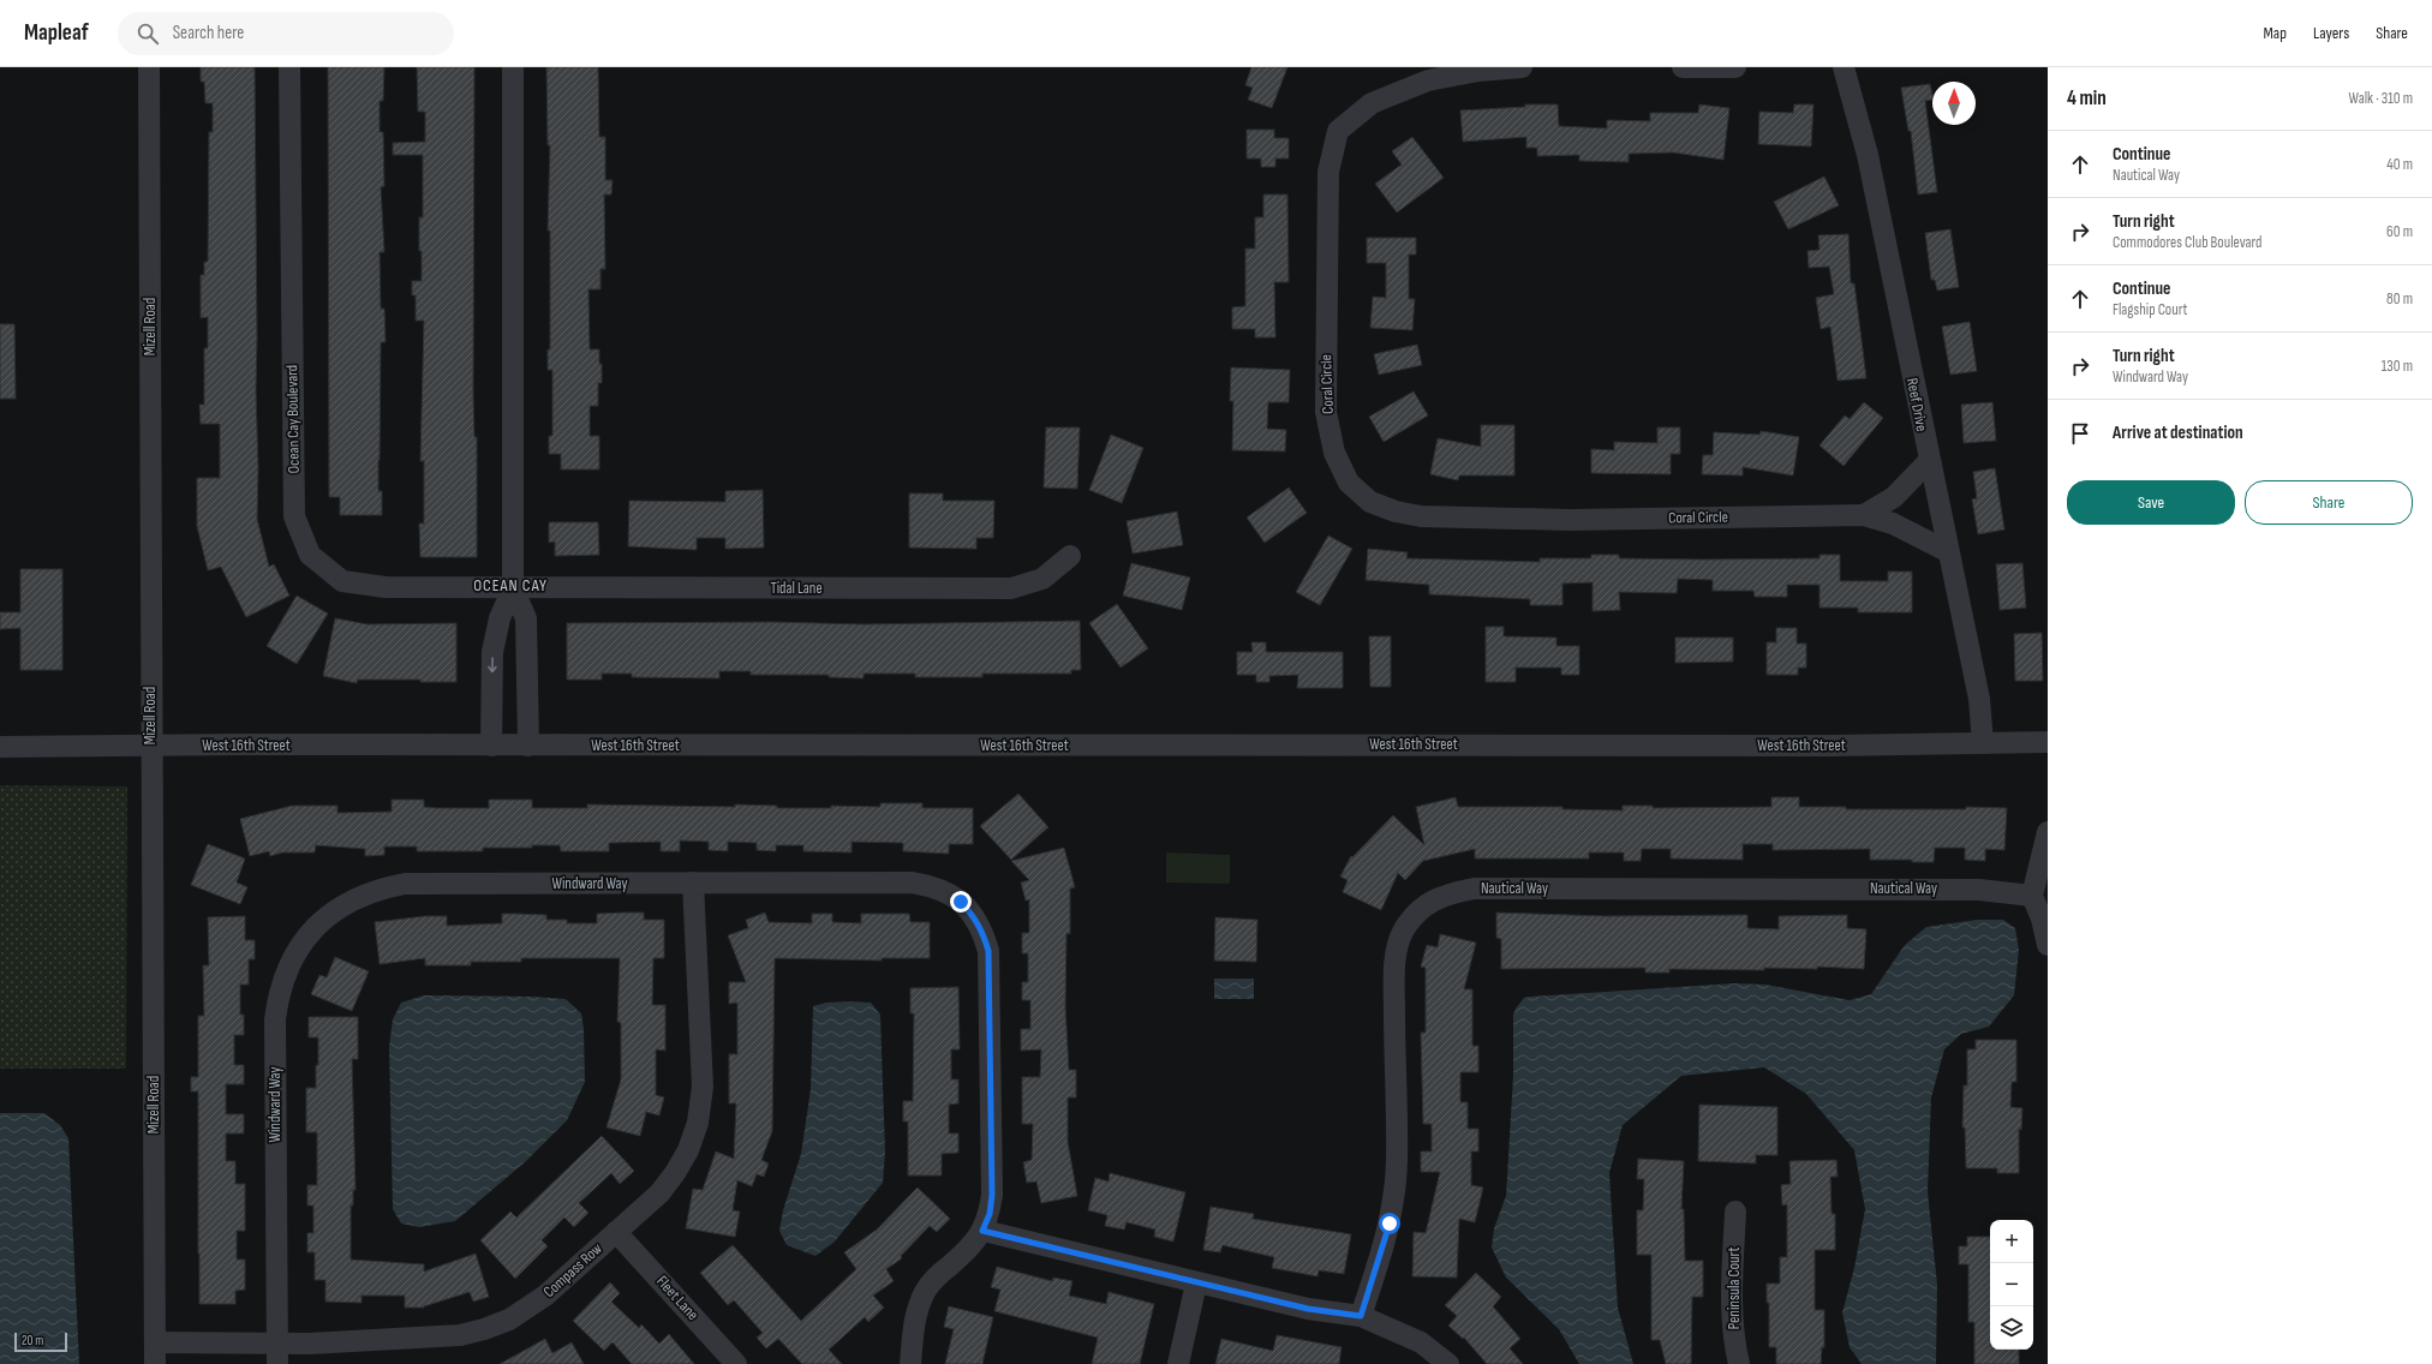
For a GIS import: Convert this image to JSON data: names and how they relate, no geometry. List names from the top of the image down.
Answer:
{
  "streets": {
    "street": [
      "Mizell Road",
      "Coral Circle",
      "Reef Drive",
      "Ocean Cay Boulevard",
      "Tidal Lane",
      "West 16th Street",
      "Windward Way",
      "Nautical Way",
      "Compass Row",
      "Peninsula Court",
      "Fleet Lane"
    ]
  },
  "crossings": [
    ["Mizell Road", "West 16th Street"],
    ["Mizell Road", "Compass Row"],
    ["Coral Circle", "Reef Drive"],
    ["Reef Drive", "West 16th Street"],
    ["Ocean Cay Boulevard", "Tidal Lane"],
    ["Windward Way", "Compass Row"],
    ["Compass Row", "Fleet Lane"]
  ],
  "districts": ["OCEAN CAY"],
  "scale_bar": "20 m",
  "north": "top",
  "page": {
    "header": "Mapleaf",
    "search": "Search here",
    "nav": ["Map", "Layers", "Share"],
    "heading": ["4 min", "Walk · 310 m"],
    "list": [
      ["Continue", "Nautical Way", "40 m"],
      ["Turn right", "Commodores Club Boulevard", "60 m"],
      ["Continue", "Flagship Court", "80 m"],
      ["Turn right", "Windward Way", "130 m"],
      "Arrive at destination"
    ],
    "buttons": ["Save", "Share"],
    "map_buttons": ["+", "−"],
    "scale": "20 m"
  }
}
